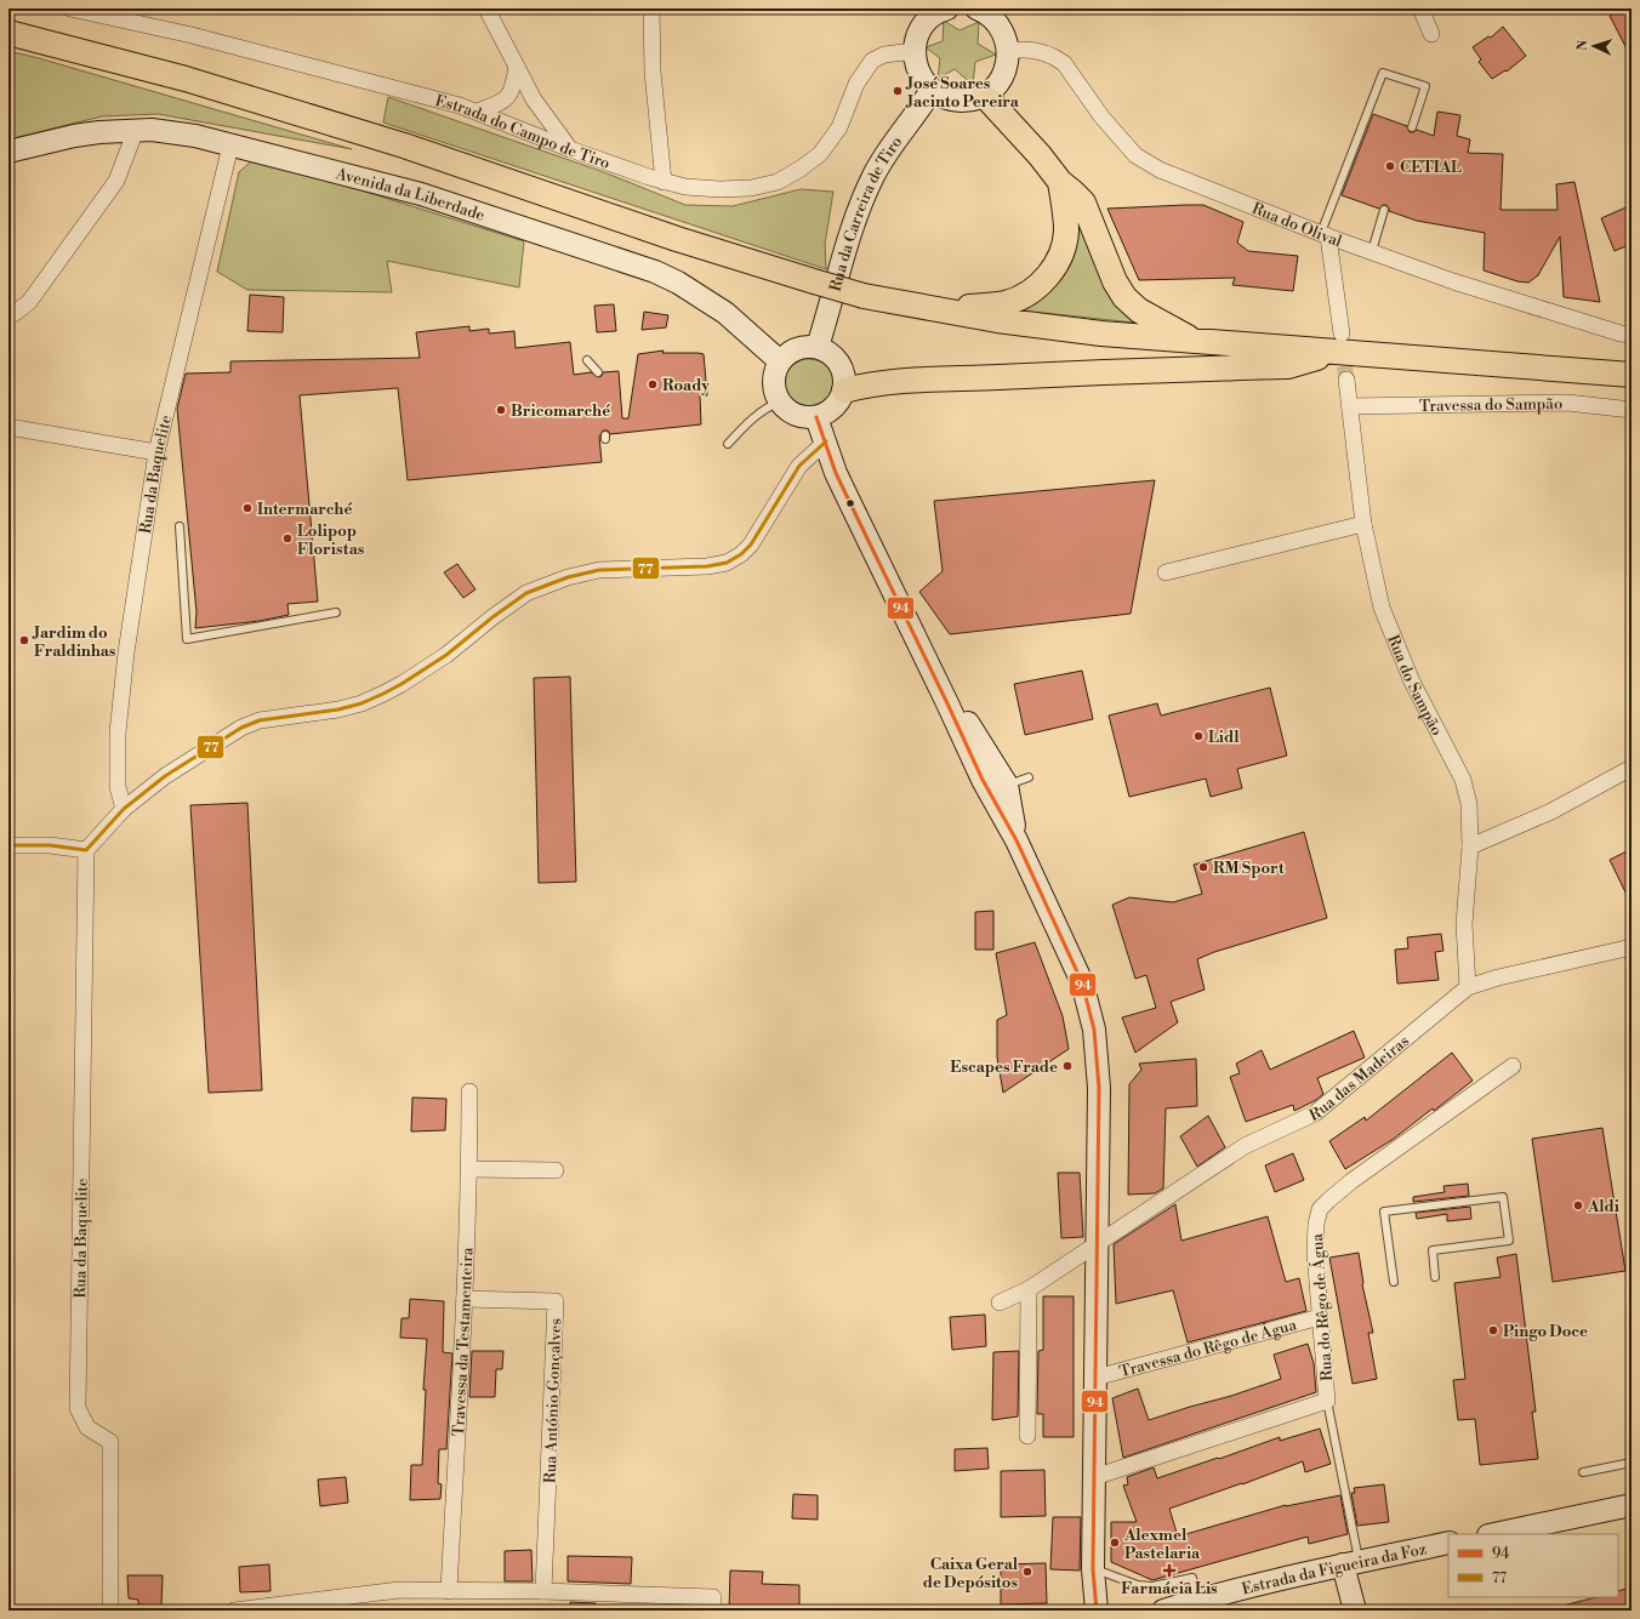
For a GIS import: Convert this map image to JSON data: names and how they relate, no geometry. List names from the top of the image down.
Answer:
{
  "streets": {
    "main road": ["Avenida da Liberdade", "Rua da Carreira de Tiro", "Estrada da Figueira da Foz"],
    "street": [
      "Estrada do Campo de Tiro",
      "Rua do Olival",
      "Travessa do Sampão",
      "Rua da Baquelite",
      "Rua do Sampão",
      "Rua das Madeiras",
      "Rua do Rêgo de Água",
      "Travessa da Testamenteira",
      "Travessa do Rêgo de Água",
      "Rua António Gonçalves"
    ]
  },
  "crossings": [
    ["Avenida da Liberdade", "Rua da Carreira de Tiro"],
    ["Avenida da Liberdade", "Rua da Baquelite"],
    ["Travessa do Sampão", "Rua do Sampão"],
    ["Rua do Sampão", "Rua das Madeiras"],
    ["Rua do Rêgo de Água", "Travessa do Rêgo de Água"],
    ["Travessa da Testamenteira", "Rua António Gonçalves"]
  ],
  "places": {
    "other": [
      "José Soares Jacinto Pereira",
      "CETIAL",
      "Roady",
      "Bricomarché",
      "Intermarché",
      "Lolipop Floristas",
      "Jardim do Fraldinhas",
      "Lidl",
      "RM Sport",
      "Escapes Frade",
      "Aldi",
      "Pingo Doce",
      "Alexmel Pastelaria",
      "Caixa Geral de Depósitos"
    ],
    "health": ["Farmácia Lis"]
  },
  "lines": ["transit line 94", "transit line 77"],
  "legend": ["94", "77"],
  "north": "left"
}
